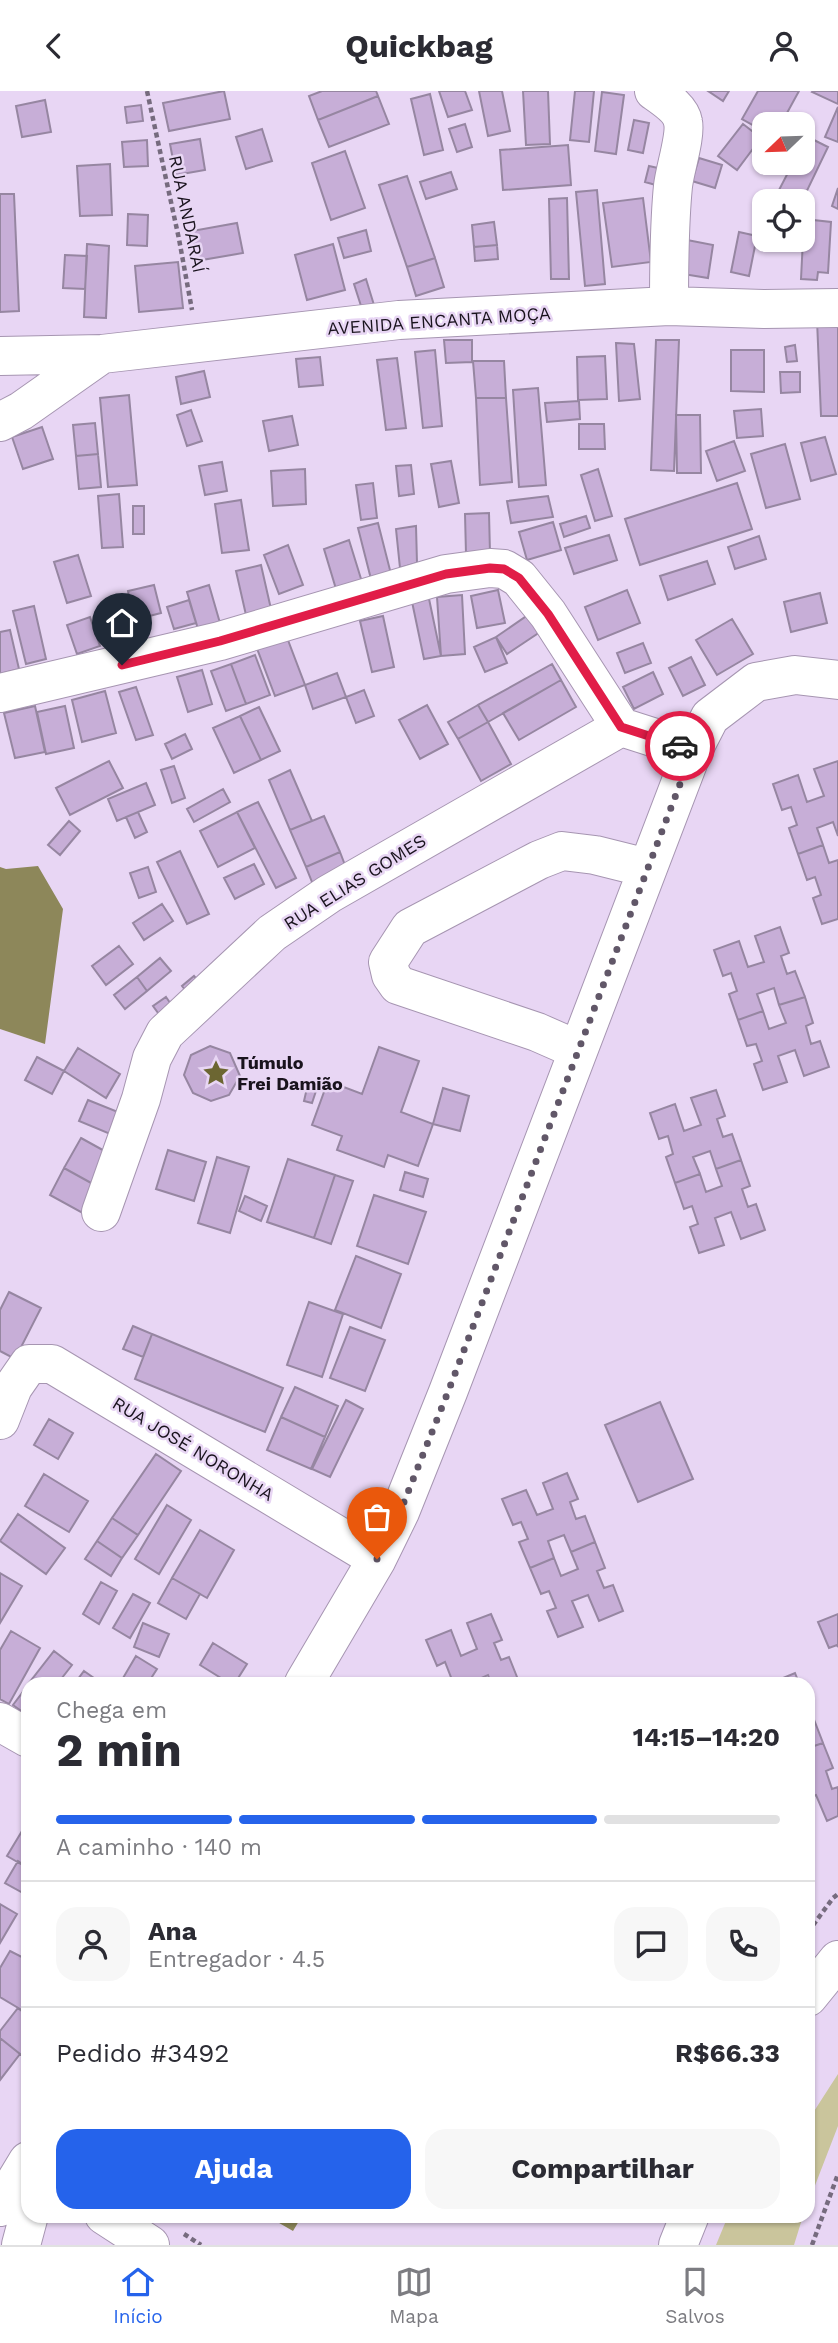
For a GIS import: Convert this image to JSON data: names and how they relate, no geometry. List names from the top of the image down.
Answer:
{
  "streets": {
    "street": ["AVENIDA ENCANTA MOÇA", "RUA ELIAS GOMES", "RUA JOSÉ NORONHA"],
    "path": ["RUA ANDARAÍ"]
  },
  "crossings": [
    ["RUA ANDARAÍ", "AVENIDA ENCANTA MOÇA"]
  ],
  "places": {
    "place": ["Túmulo Frei Damião"]
  },
  "north": "bottom left",
  "page": {
    "header": "Quickbag",
    "heading": ["2 min", "Chega em", "14:15–14:20"],
    "panel": [
      "Ana",
      "Entregador · 4.5",
      "Pedido #3492",
      "R$66.33"
    ],
    "bar": "A caminho · 140 m",
    "buttons": ["Ajuda", "Compartilhar"],
    "tabs": ["Início", "Mapa", "Salvos"]
  }
}
